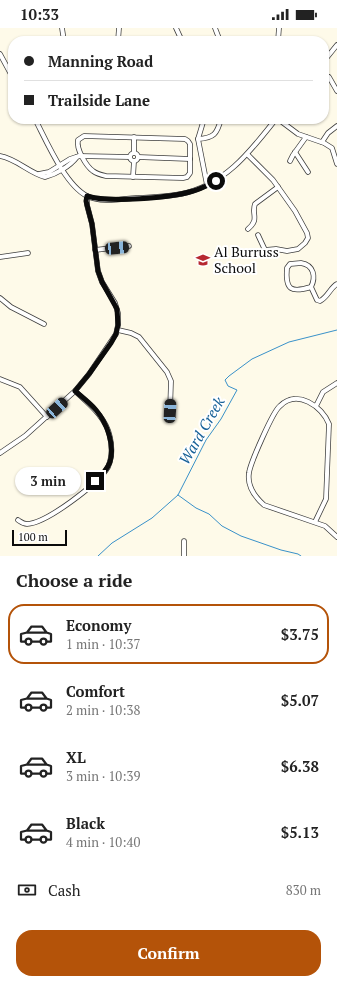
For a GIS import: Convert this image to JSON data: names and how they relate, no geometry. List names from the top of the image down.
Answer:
{
  "water": ["Ward Creek"],
  "places": {
    "school or university": ["Al Burruss School"]
  },
  "scale_bar": "100 m",
  "page": {
    "status": "10:33",
    "banner": ["Manning Road", "Trailside Lane"],
    "bubble": "3 min",
    "scale": "100 m",
    "heading": "Choose a ride",
    "list": [
      {
        "name": "Economy",
        "note": "1 min · 10:37",
        "value": "$3.75"
      },
      {
        "name": "Comfort",
        "note": "2 min · 10:38",
        "value": "$5.07"
      },
      {
        "name": "XL",
        "note": "3 min · 10:39",
        "value": "$6.38"
      },
      {
        "name": "Black",
        "note": "4 min · 10:40",
        "value": "$5.13"
      }
    ],
    "pay": ["Cash", "830 m"],
    "buttons": "Confirm"
  }
}
